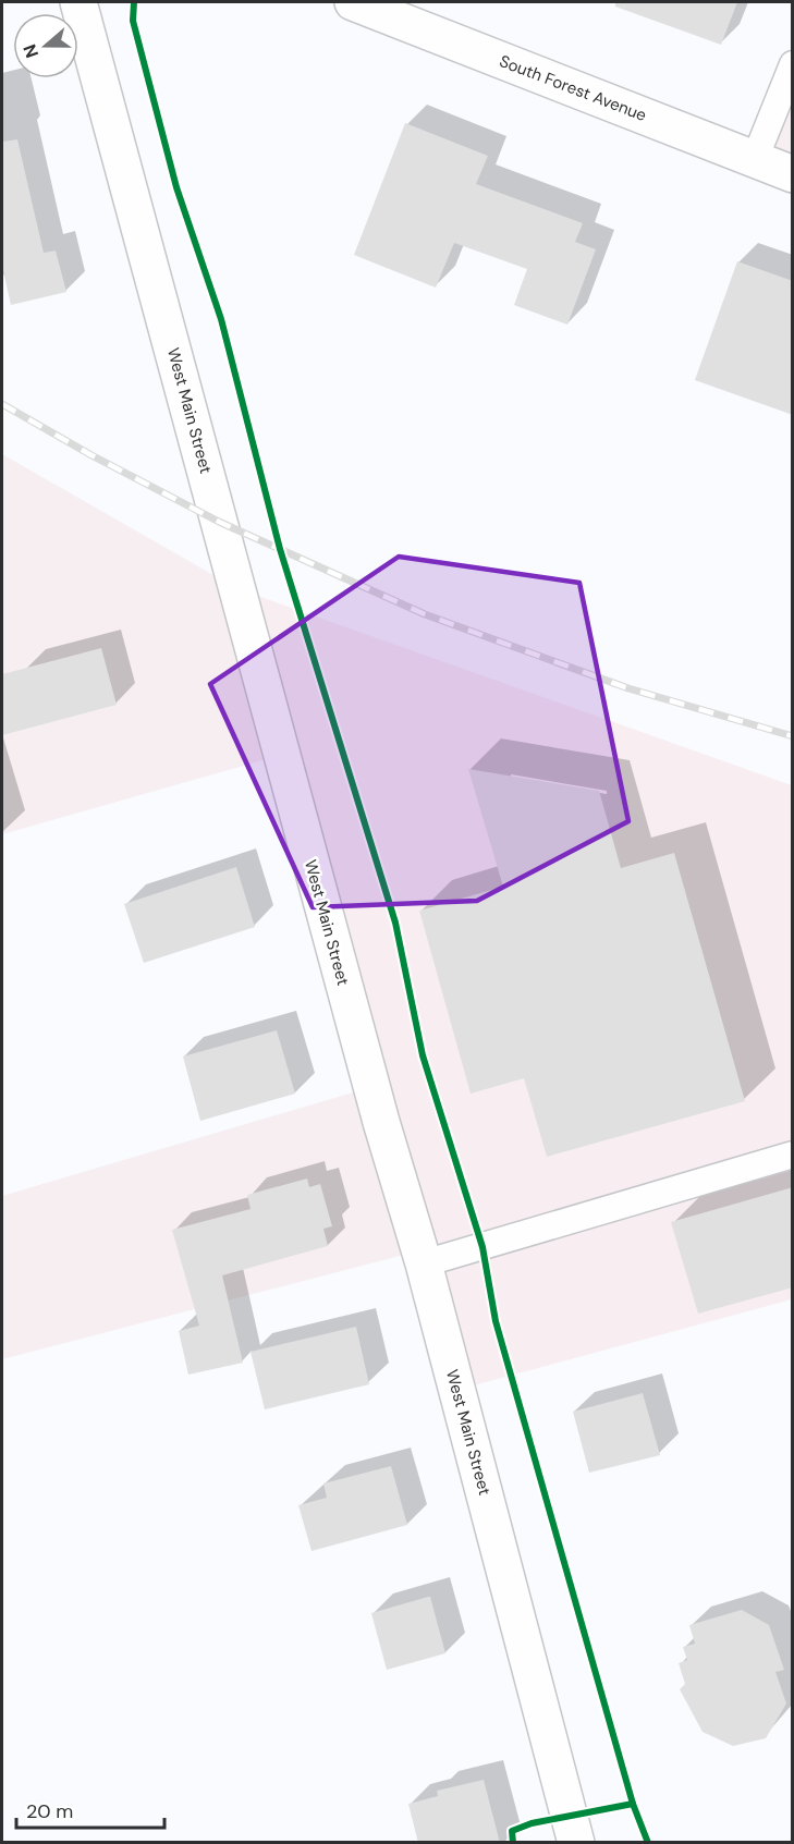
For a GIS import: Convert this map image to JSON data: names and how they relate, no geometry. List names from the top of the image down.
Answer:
{
  "streets": {
    "main road": ["South Forest Avenue", "West Main Street"]
  },
  "scale_bar": "20 m",
  "north": "left"
}
